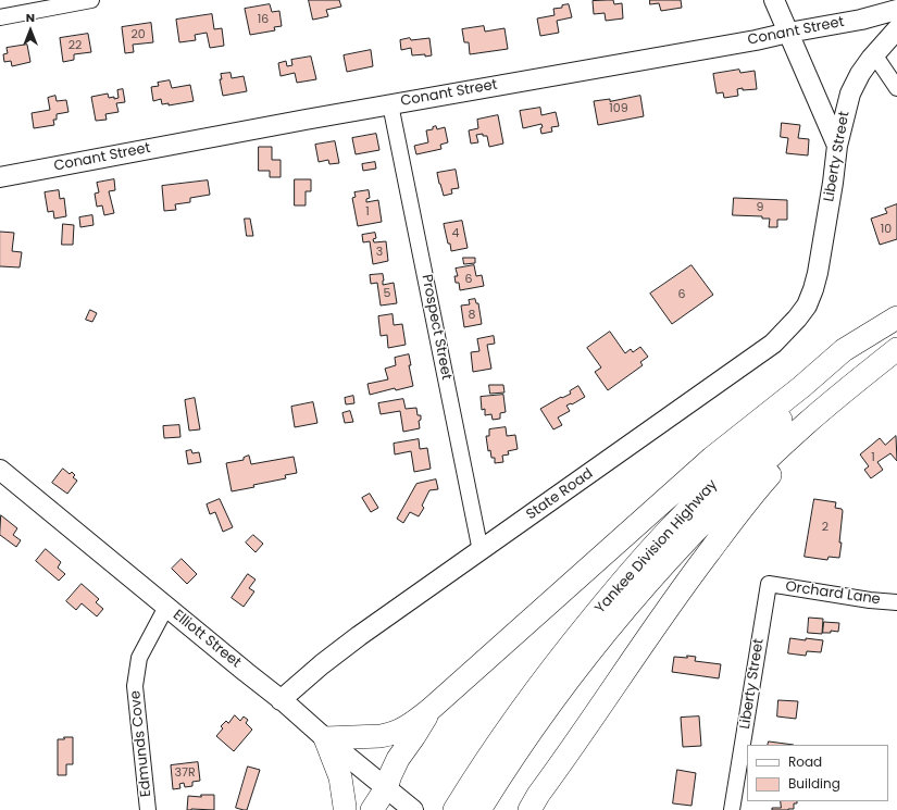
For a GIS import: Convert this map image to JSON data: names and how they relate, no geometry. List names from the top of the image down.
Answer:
{
  "streets": {
    "highway": ["Yankee Division Highway"],
    "main road": [
      "Conant Street",
      "Liberty Street",
      "State Road",
      "Elliott Street"
    ],
    "street": ["Prospect Street", "Orchard Lane", "Edmunds Cove"]
  },
  "crossings": [
    ["Conant Street", "Prospect Street"],
    ["Liberty Street", "State Road"],
    ["Liberty Street", "Orchard Lane"],
    ["Prospect Street", "State Road"],
    ["State Road", "Elliott Street"],
    ["Elliott Street", "Edmunds Cove"]
  ],
  "house_numbers": [
    "16",
    "20",
    "22",
    "109",
    "9",
    "1",
    "10",
    "4",
    "3",
    "6",
    "5",
    "6",
    "8",
    "1",
    "2",
    "37R"
  ],
  "legend": ["Road", "Building"],
  "north": "top"
}
